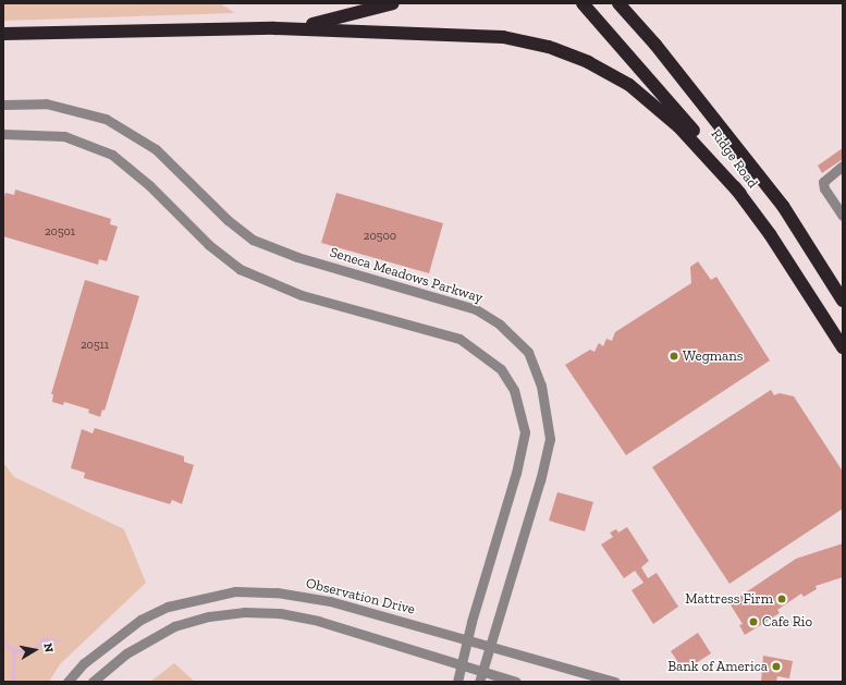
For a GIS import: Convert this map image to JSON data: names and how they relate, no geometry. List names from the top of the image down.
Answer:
{
  "streets": {
    "highway": ["Ridge Road"],
    "street": ["Seneca Meadows Parkway", "Observation Drive"]
  },
  "crossings": [
    ["Seneca Meadows Parkway", "Observation Drive"]
  ],
  "places": [
    "Wegmans",
    "Mattress Firm",
    "Cafe Rio",
    "Bank of America"
  ],
  "house_numbers": ["20501", "20500", "20511"],
  "north": "right"
}
